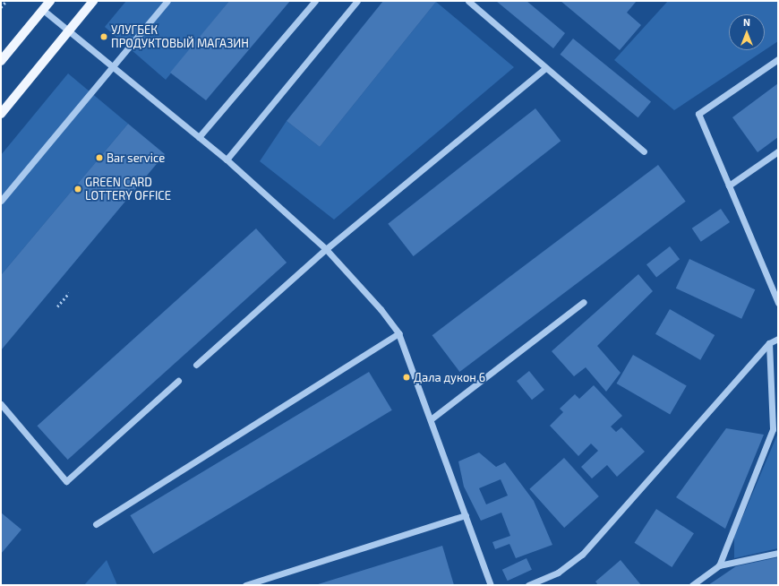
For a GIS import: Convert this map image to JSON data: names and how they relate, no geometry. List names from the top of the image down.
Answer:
{
  "places": [
    "УЛУГБЕК ПРОДУКТОВЫЙ МАГАЗИН",
    "Bar service",
    "GREEN CARD LOTTERY OFFICE",
    "Дала дукон 6"
  ],
  "north": "top"
}
